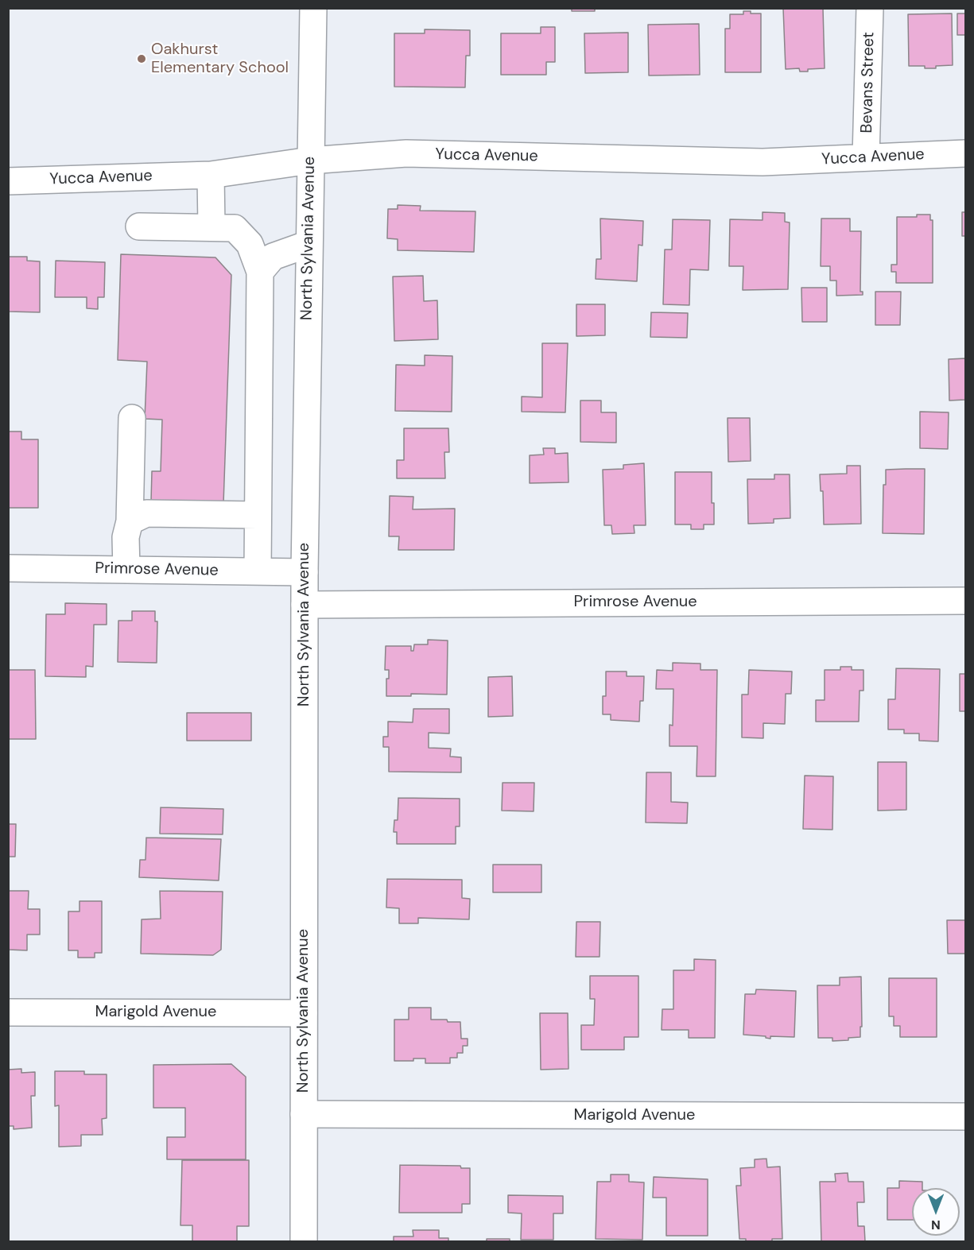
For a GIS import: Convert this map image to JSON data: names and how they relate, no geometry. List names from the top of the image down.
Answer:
{
  "streets": {
    "street": [
      "Bevans Street",
      "Yucca Avenue",
      "North Sylvania Avenue",
      "Primrose Avenue",
      "Marigold Avenue"
    ]
  },
  "crossings": [
    ["Bevans Street", "Yucca Avenue"],
    ["Yucca Avenue", "North Sylvania Avenue"],
    ["North Sylvania Avenue", "Primrose Avenue"],
    ["North Sylvania Avenue", "Marigold Avenue"]
  ],
  "places": ["Oakhurst Elementary School"],
  "north": "bottom"
}
